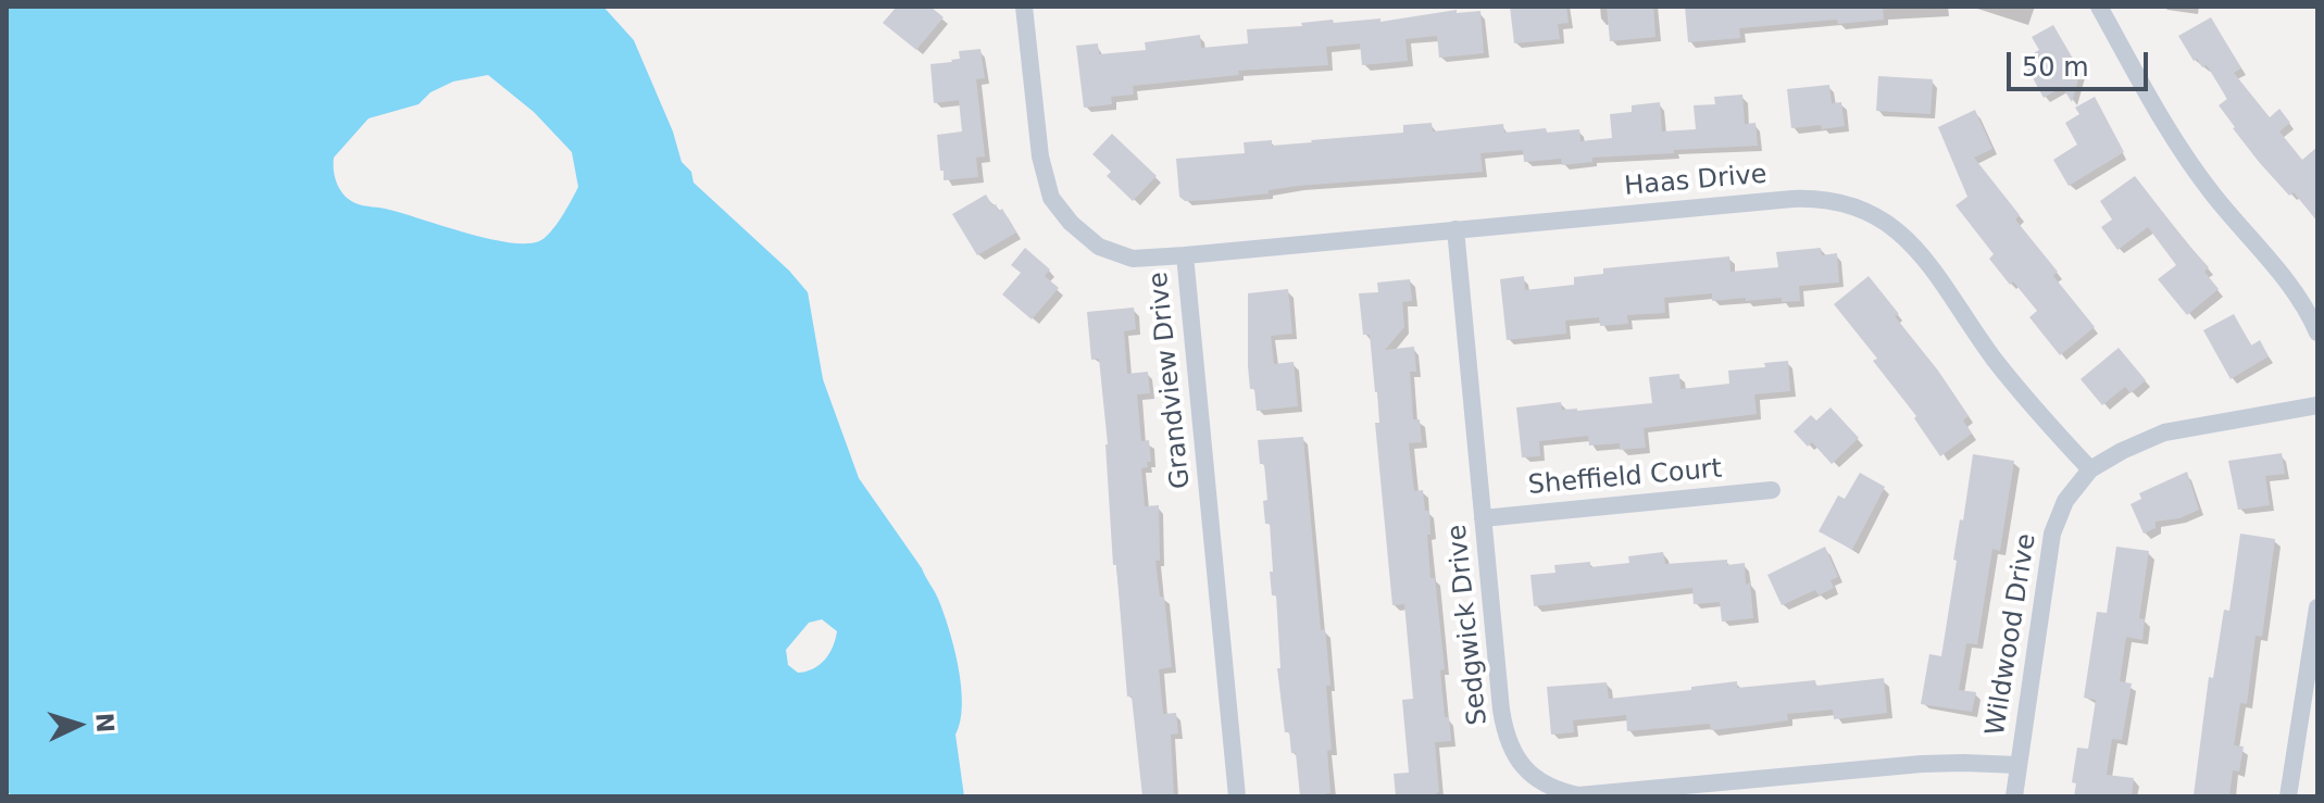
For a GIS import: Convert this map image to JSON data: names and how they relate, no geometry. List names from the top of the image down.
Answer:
{
  "streets": {
    "street": [
      "Haas Drive",
      "Grandview Drive",
      "Sheffield Court",
      "Sedgwick Drive",
      "Wildwood Drive"
    ]
  },
  "crossings": [
    ["Haas Drive", "Grandview Drive"],
    ["Haas Drive", "Sedgwick Drive"],
    ["Haas Drive", "Wildwood Drive"],
    ["Sheffield Court", "Sedgwick Drive"],
    ["Sedgwick Drive", "Wildwood Drive"]
  ],
  "scale_bar": "50 m",
  "north": "right"
}
